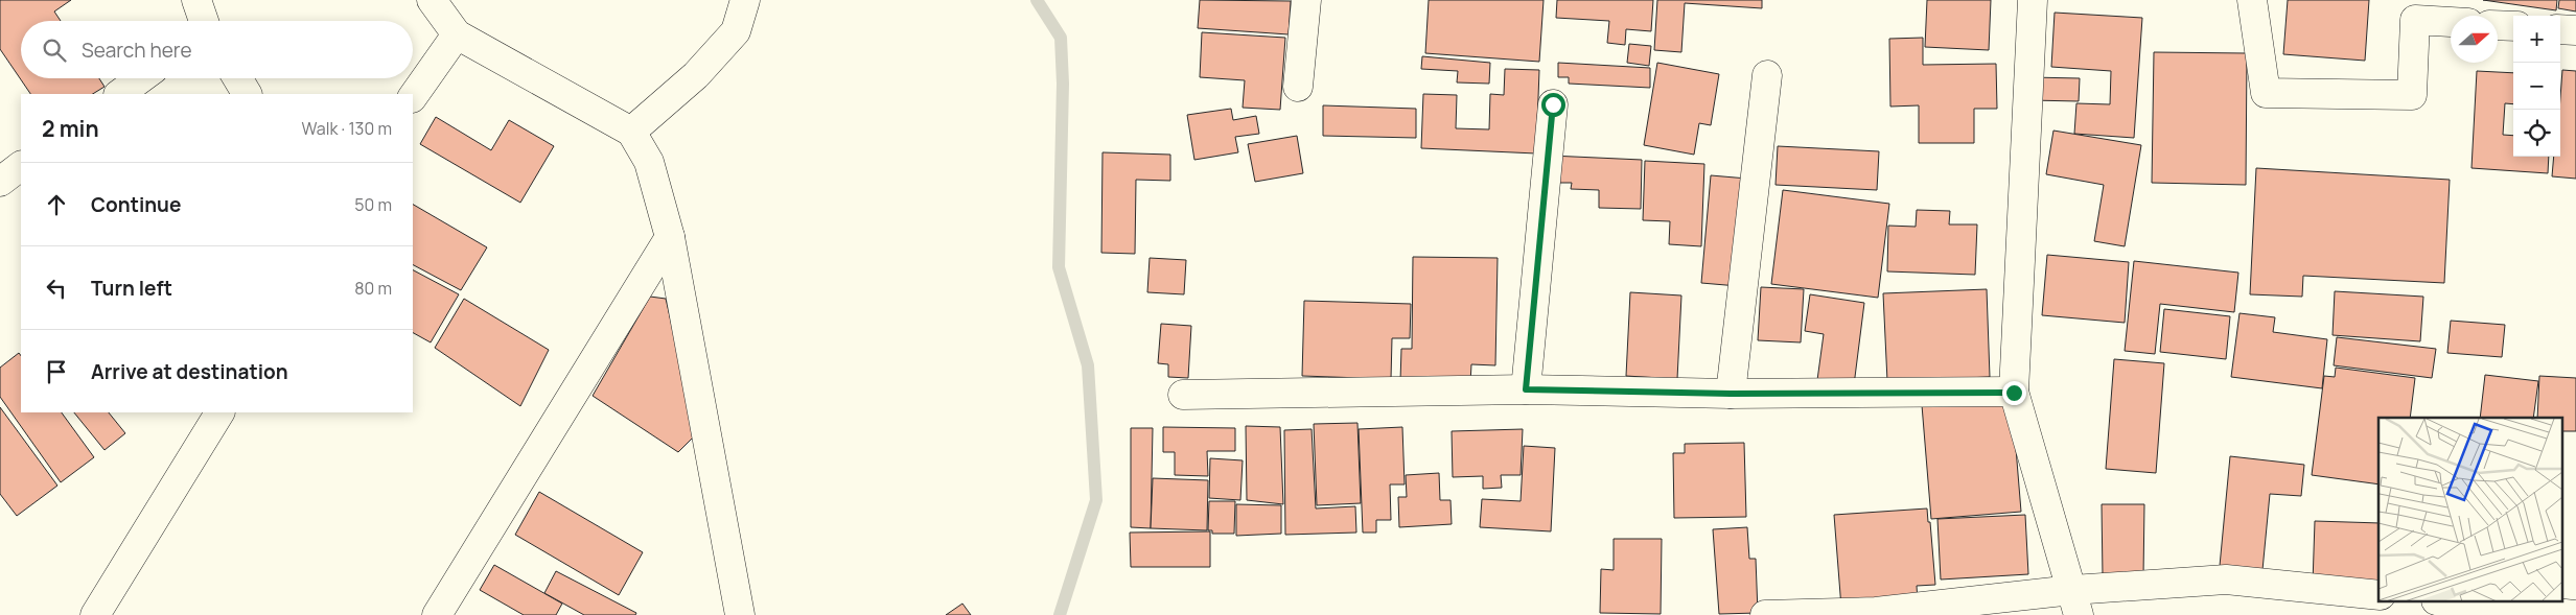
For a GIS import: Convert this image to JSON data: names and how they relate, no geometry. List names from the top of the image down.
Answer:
{
  "north": "right",
  "page": {
    "map_buttons": ["+", "−"],
    "search": "Search here",
    "heading": ["2 min", "Walk · 130 m"],
    "list": [
      ["Continue", "50 m"],
      ["Turn left", "80 m"],
      "Arrive at destination"
    ]
  }
}
